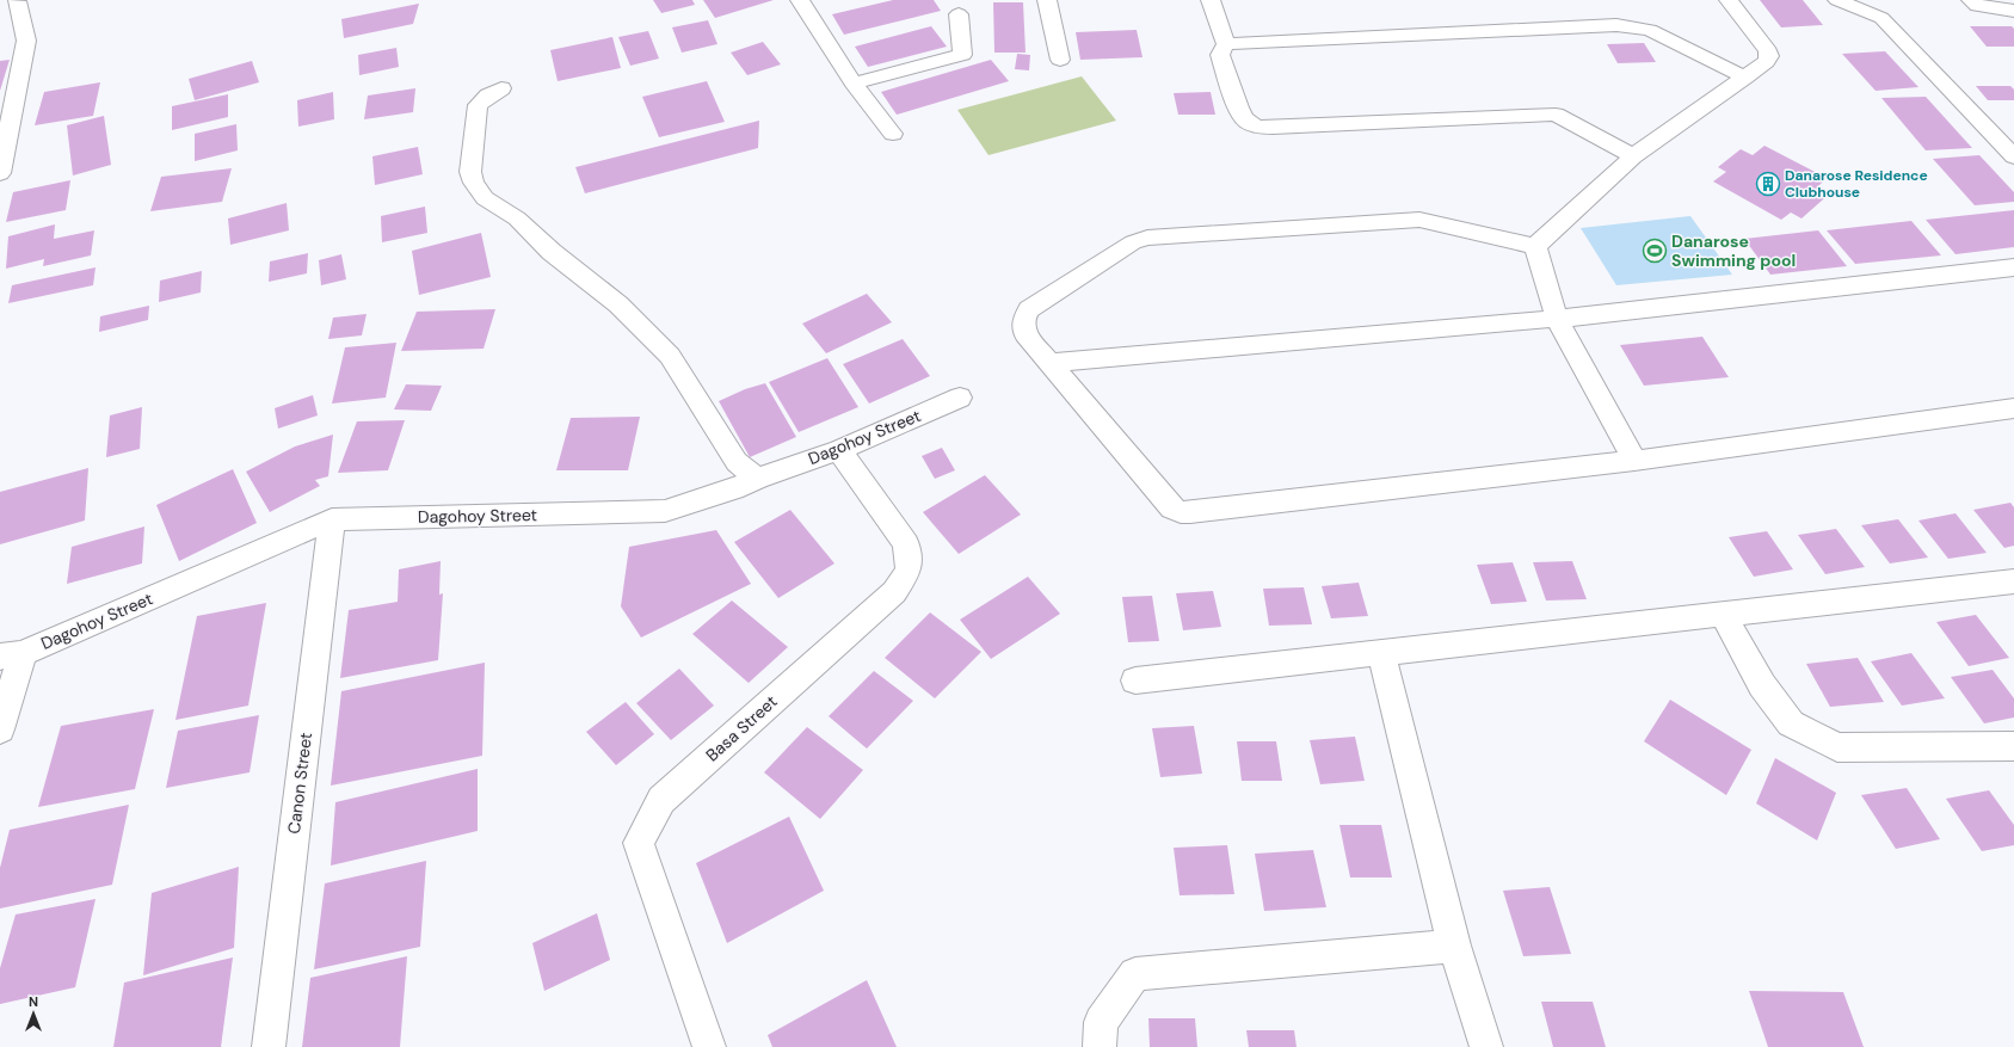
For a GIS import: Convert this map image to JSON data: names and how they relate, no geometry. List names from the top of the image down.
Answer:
{
  "streets": {
    "street": ["Dagohoy Street", "Basa Street", "Canon Street"]
  },
  "crossings": [
    ["Dagohoy Street", "Basa Street"],
    ["Dagohoy Street", "Canon Street"]
  ],
  "places": {
    "building": ["Danarose Residence Clubhouse"],
    "sports": ["Danarose Swimming pool"]
  },
  "north": "top"
}
